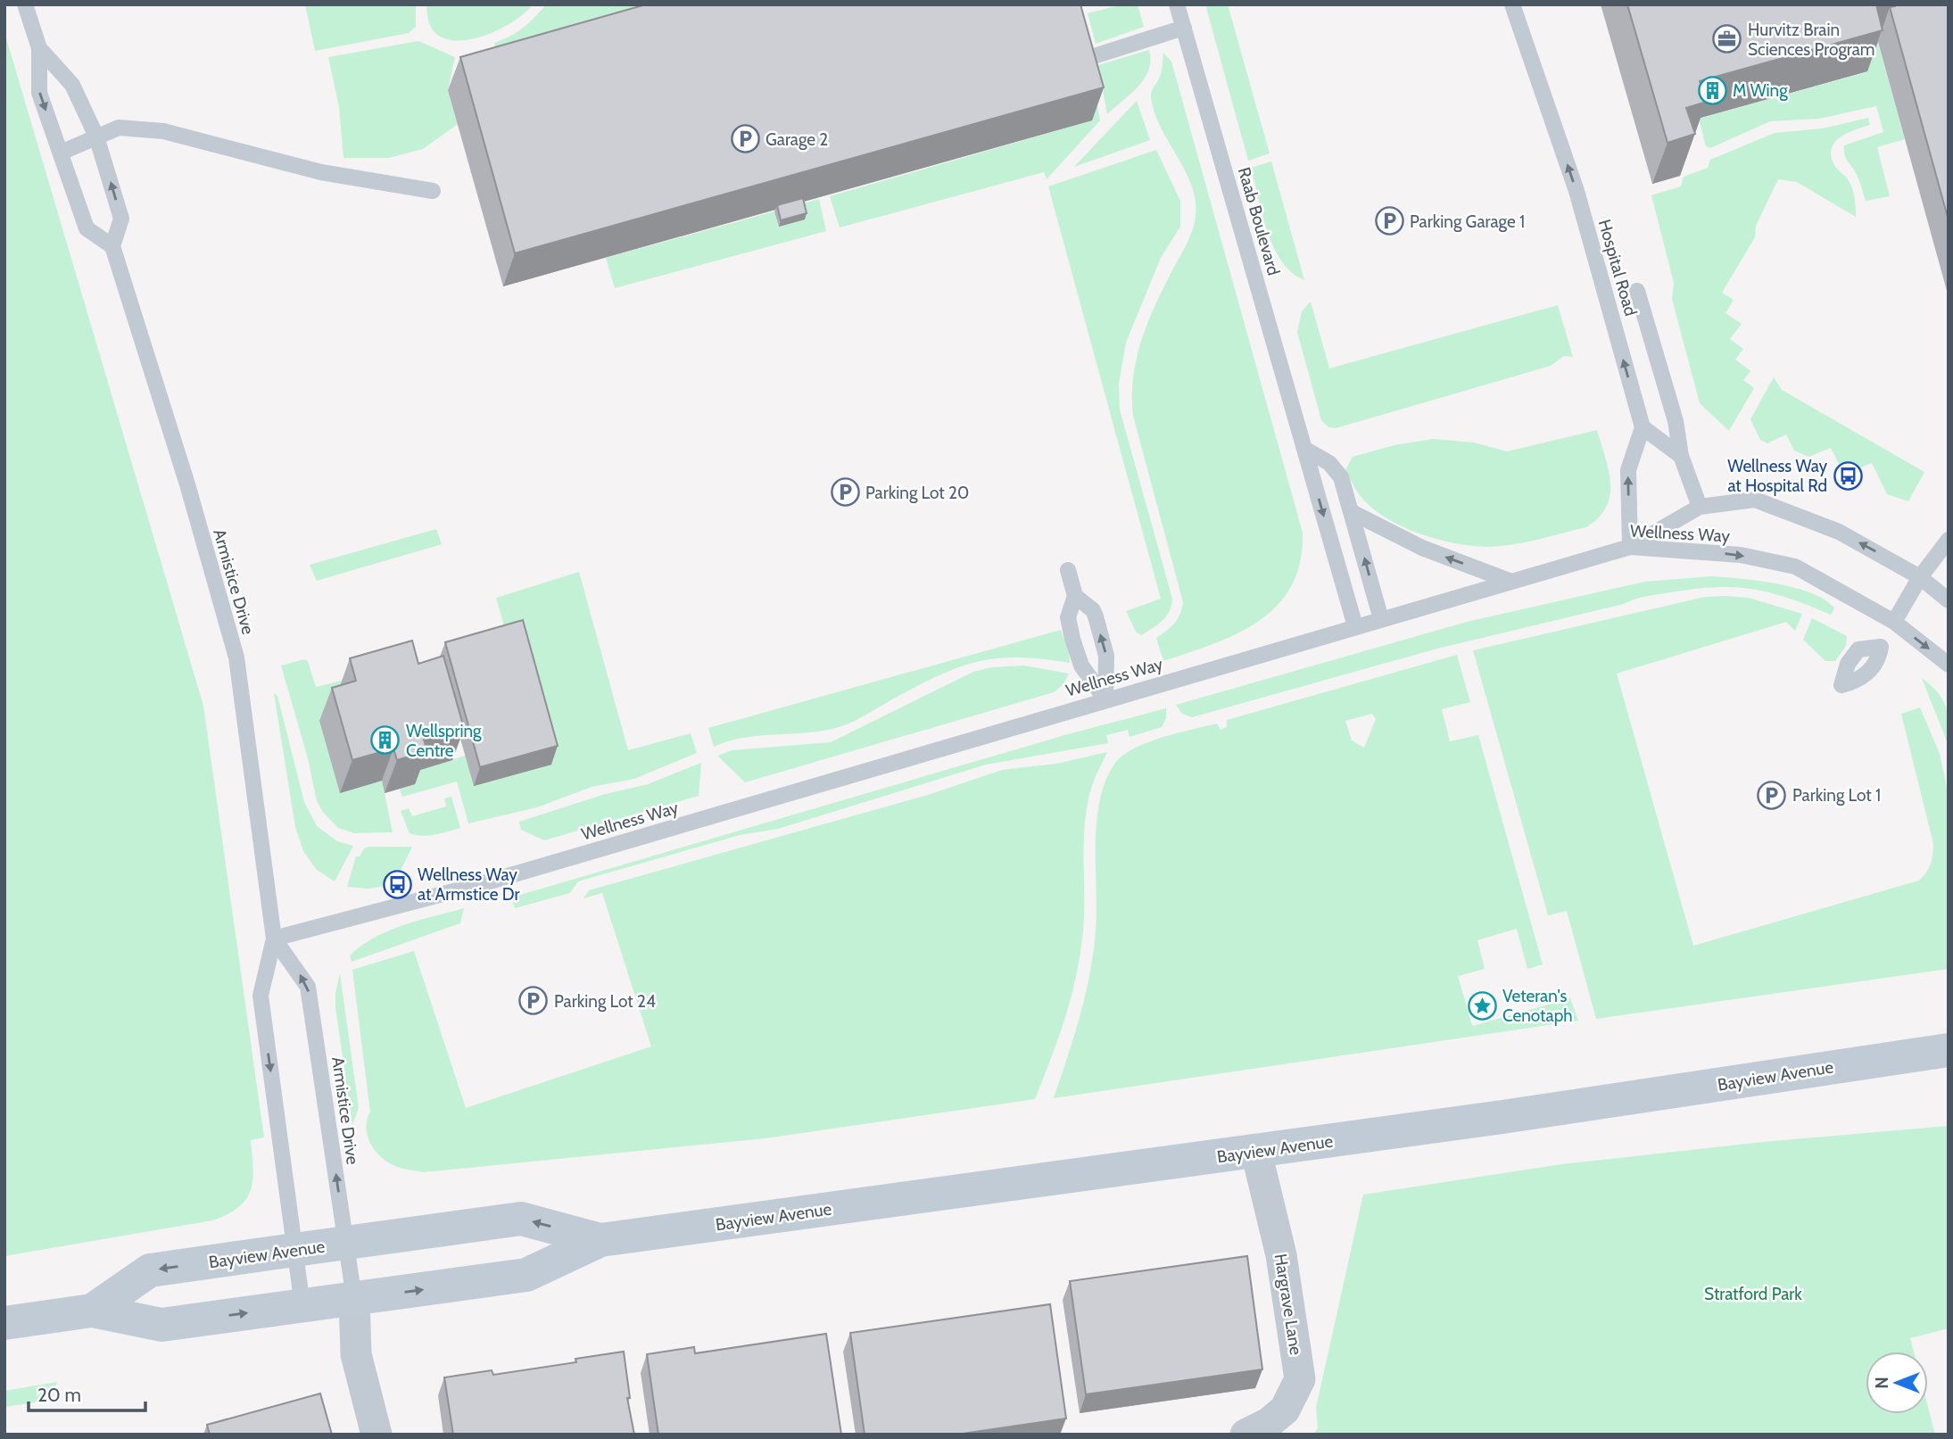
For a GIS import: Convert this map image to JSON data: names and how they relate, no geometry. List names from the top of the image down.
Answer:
{
  "streets": {
    "main road": ["Bayview Avenue"],
    "street": ["Hargrave Lane"],
    "lane": [
      "Raab Boulevard",
      "Hospital Road",
      "Wellness Way",
      "Armistice Drive"
    ]
  },
  "crossings": [
    ["Raab Boulevard", "Wellness Way"],
    ["Wellness Way", "Armistice Drive"],
    ["Armistice Drive", "Bayview Avenue"],
    ["Bayview Avenue", "Hargrave Lane"]
  ],
  "parks": ["Stratford Park"],
  "places": {
    "office": ["Hurvitz Brain Sciences Program"],
    "building": ["M Wing", "Wellspring Centre"],
    "parking": [
      "Garage 2",
      "Parking Garage 1",
      "Parking Lot 20",
      "Parking Lot 1",
      "Parking Lot 24"
    ],
    "bus stop": ["Wellness Way at Hospital Rd", "Wellness Way at Armstice Dr"],
    "place": ["Veteran's Cenotaph"]
  },
  "scale_bar": "20 m",
  "north": "left"
}
